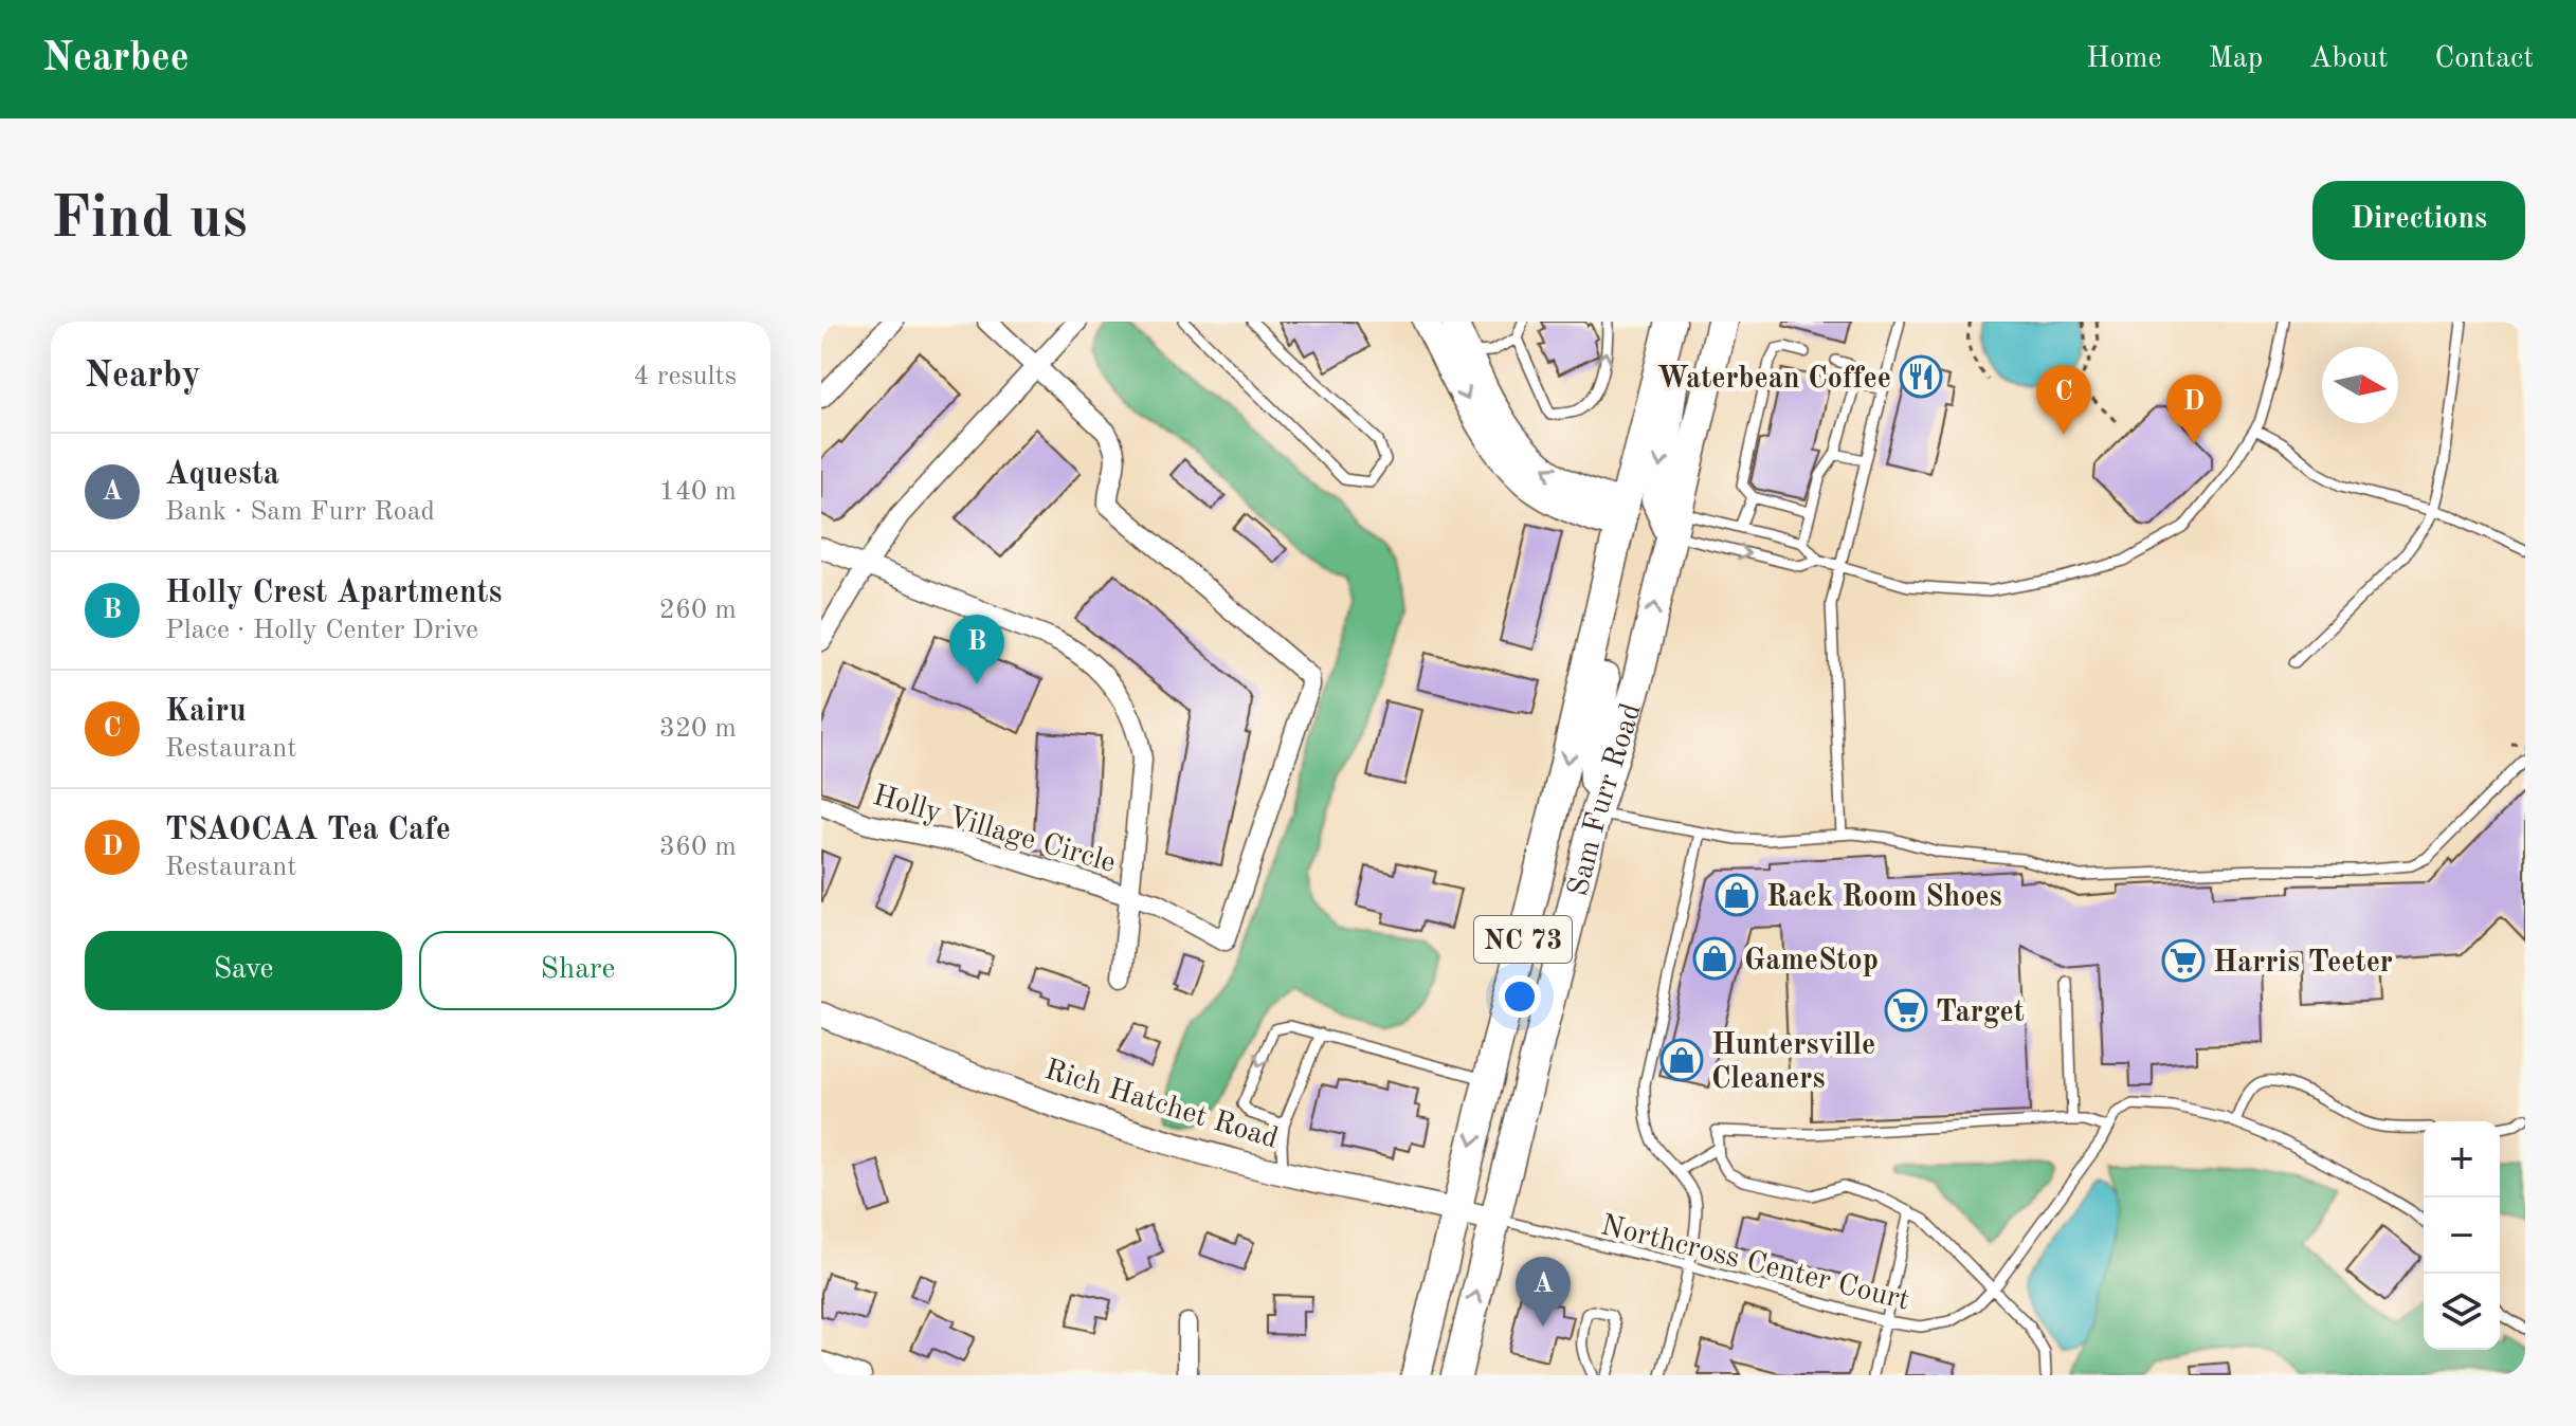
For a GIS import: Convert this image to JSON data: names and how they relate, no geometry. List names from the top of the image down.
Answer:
{
  "streets": {
    "main road": ["Sam Furr Road", "NC 73"],
    "street": ["Holly Village Circle", "Rich Hatchet Road"],
    "lane": ["Northcross Center Court"]
  },
  "crossings": [
    ["Sam Furr Road", "Rich Hatchet Road"],
    ["Sam Furr Road", "Northcross Center Court"],
    ["Rich Hatchet Road", "Northcross Center Court"]
  ],
  "places": {
    "restaurant": ["Waterbean Coffee"],
    "shop": ["Rack Room Shoes", "GameStop", "Huntersville Cleaners"],
    "supermarket": ["Harris Teeter", "Target"]
  },
  "north": "right",
  "page": {
    "header": "Nearbee",
    "nav": [
      "Home",
      "Map",
      "About",
      "Contact"
    ],
    "buttons": [
      "Directions",
      ["Save", "Share"]
    ],
    "title": "Find us",
    "heading": ["Nearby", "4 results"],
    "pins": [
      "C",
      "D",
      "B",
      "A"
    ],
    "list": [
      {
        "mark": "A",
        "name": "Aquesta",
        "note": "Bank · Sam Furr Road",
        "value": "140 m"
      },
      {
        "mark": "B",
        "name": "Holly Crest Apartments",
        "note": "Place · Holly Center Drive",
        "value": "260 m"
      },
      {
        "mark": "C",
        "name": "Kairu",
        "note": "Restaurant",
        "value": "320 m"
      },
      {
        "mark": "D",
        "name": "TSAOCAA Tea Cafe",
        "note": "Restaurant",
        "value": "360 m"
      }
    ],
    "map_buttons": ["+", "−"]
  }
}
